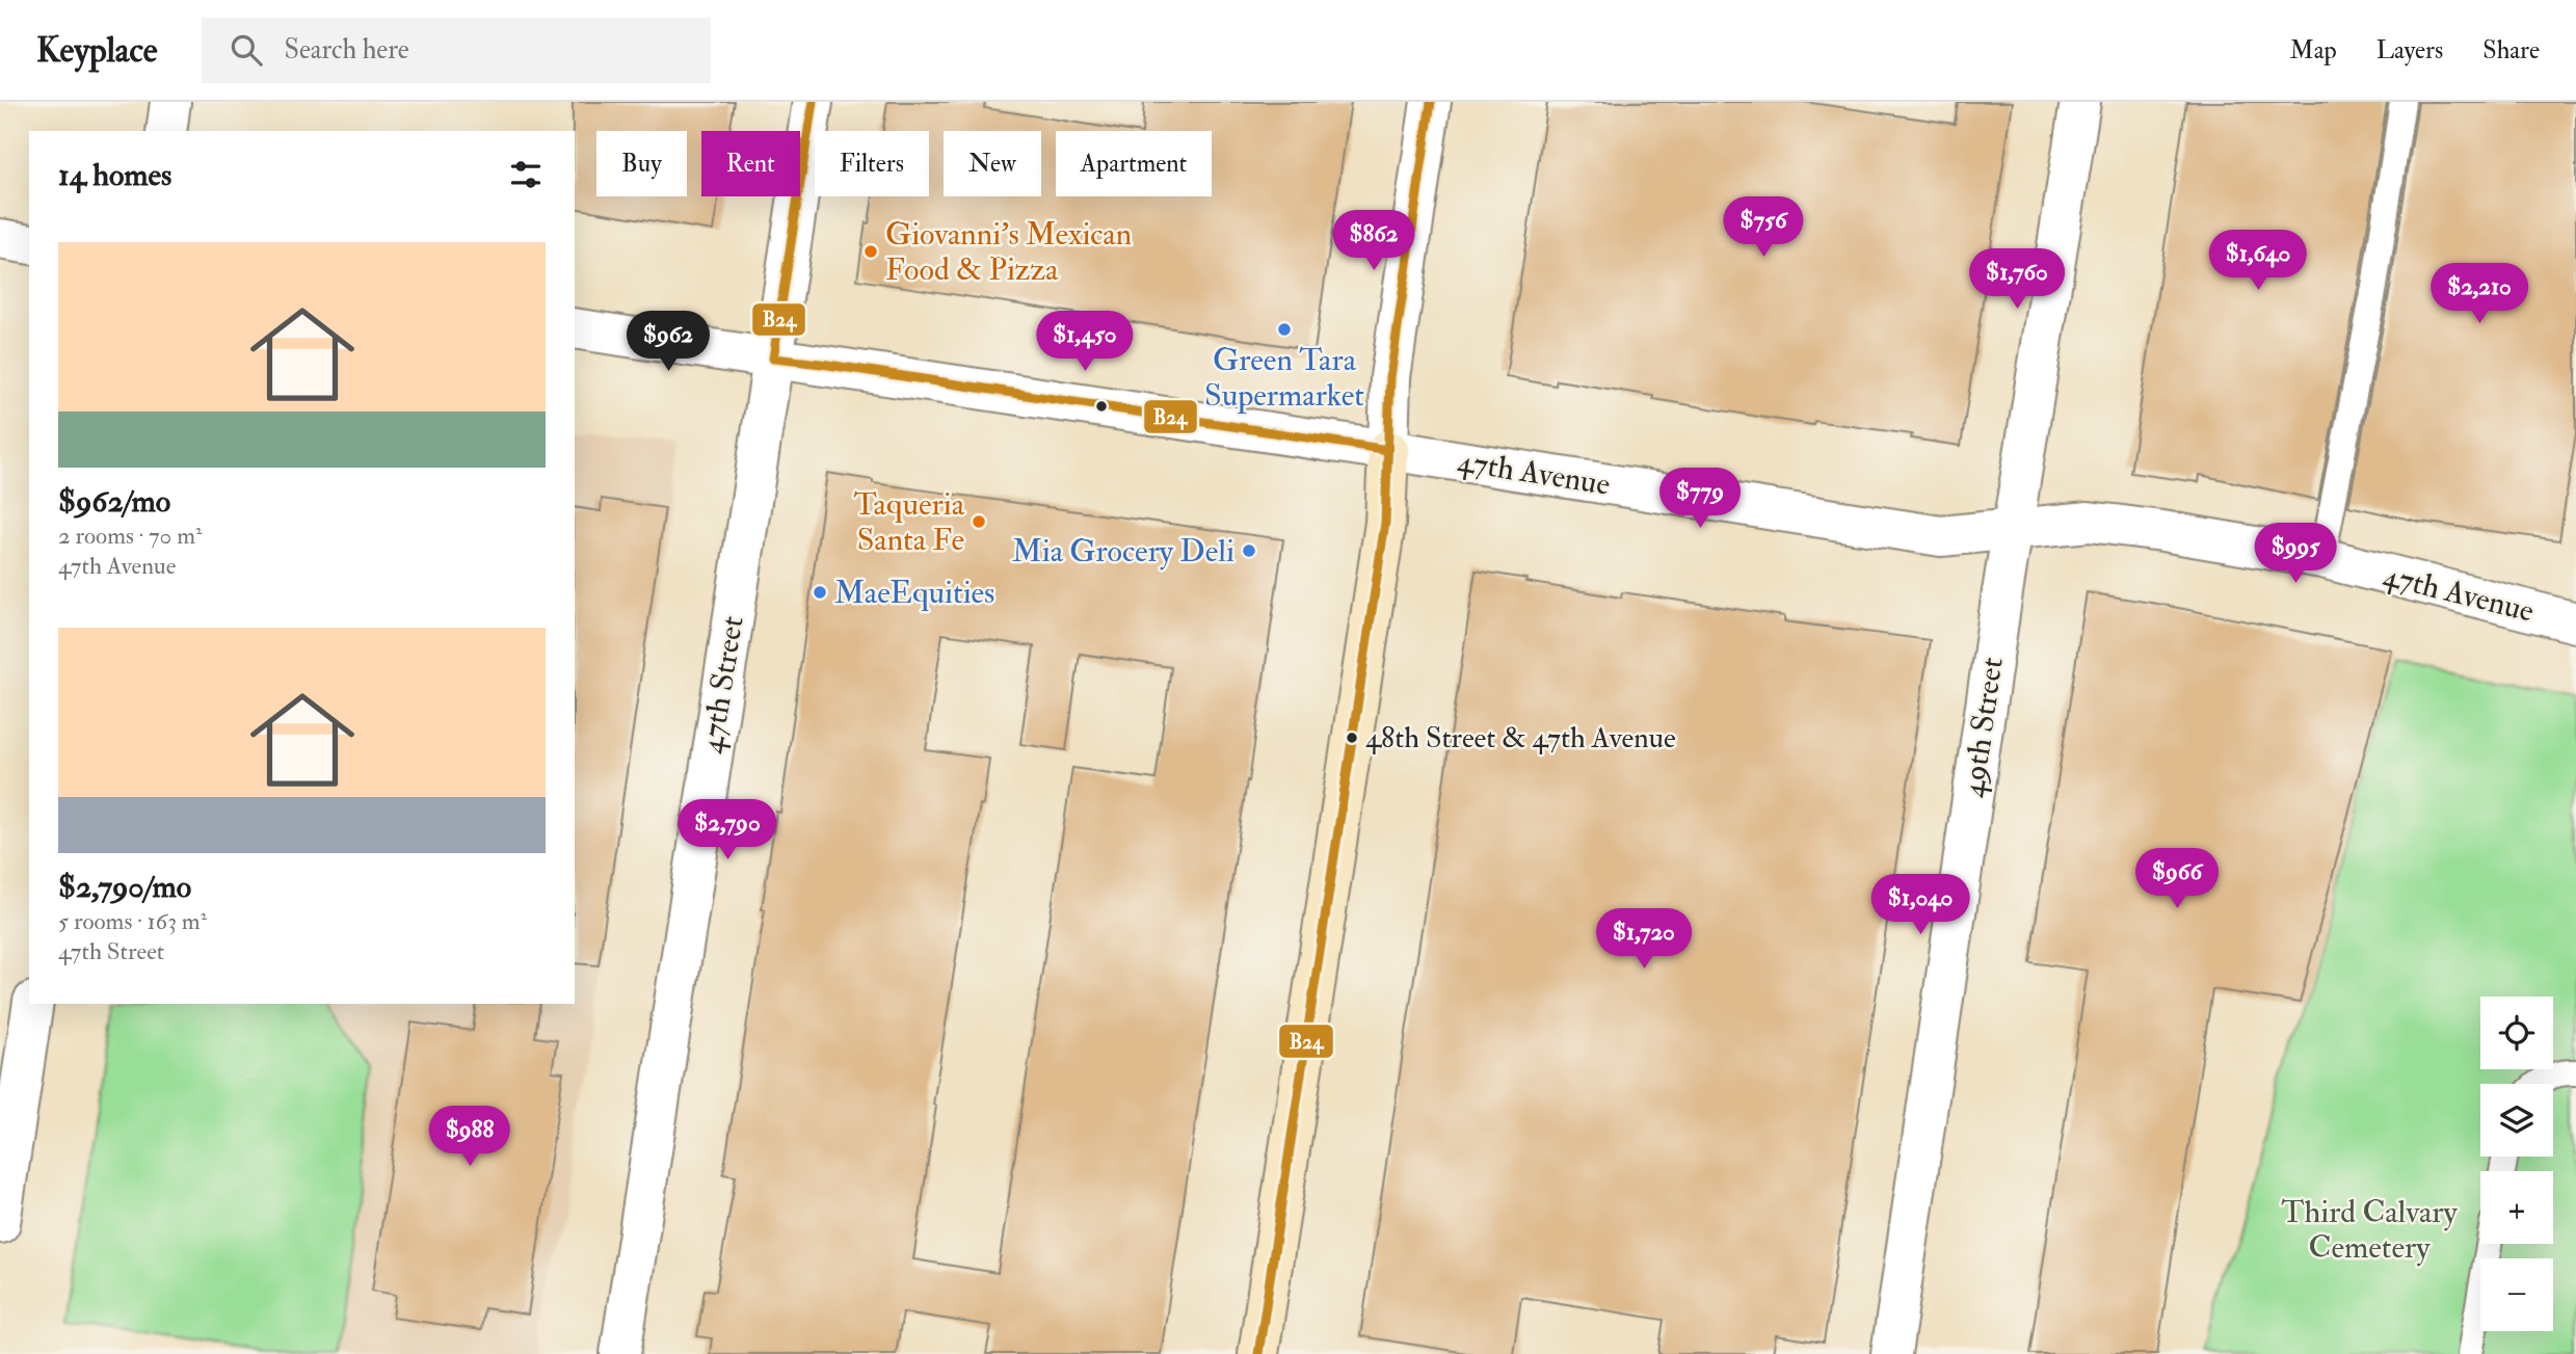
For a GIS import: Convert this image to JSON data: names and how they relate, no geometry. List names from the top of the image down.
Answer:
{
  "streets": {
    "street": ["47th Avenue", "47th Street", "49th Street"]
  },
  "crossings": [
    ["47th Avenue", "47th Street"],
    ["47th Avenue", "49th Street"]
  ],
  "parks": ["Third Calvary Cemetery"],
  "places": [
    "Giovanni's Mexican Food & Pizza",
    "Green Tara Supermarket",
    "Taqueria Santa Fe",
    "Mia Grocery Deli",
    "MaeEquities",
    "48th Street & 47th Avenue"
  ],
  "lines": ["transit line B24"],
  "page": {
    "header": "Keyplace",
    "search": "Search here",
    "nav": ["Map", "Layers", "Share"],
    "chip": [
      "Buy",
      "Rent",
      "Filters",
      "New",
      "Apartment"
    ],
    "heading": "14 homes",
    "price": [
      "$756",
      "$862",
      "$1,640",
      "$1,760",
      "$2,210",
      "$962",
      "$1,450",
      "$779",
      "$995",
      "$2,790",
      "$966",
      "$1,040",
      "$1,720",
      "$988"
    ],
    "list": [
      {
        "name": "$962/mo",
        "note": "2 rooms · 70 m² · 47th Avenue"
      },
      {
        "name": "$2,790/mo",
        "note": "5 rooms · 163 m² · 47th Street"
      }
    ],
    "map_buttons": ["+", "−"]
  }
}
